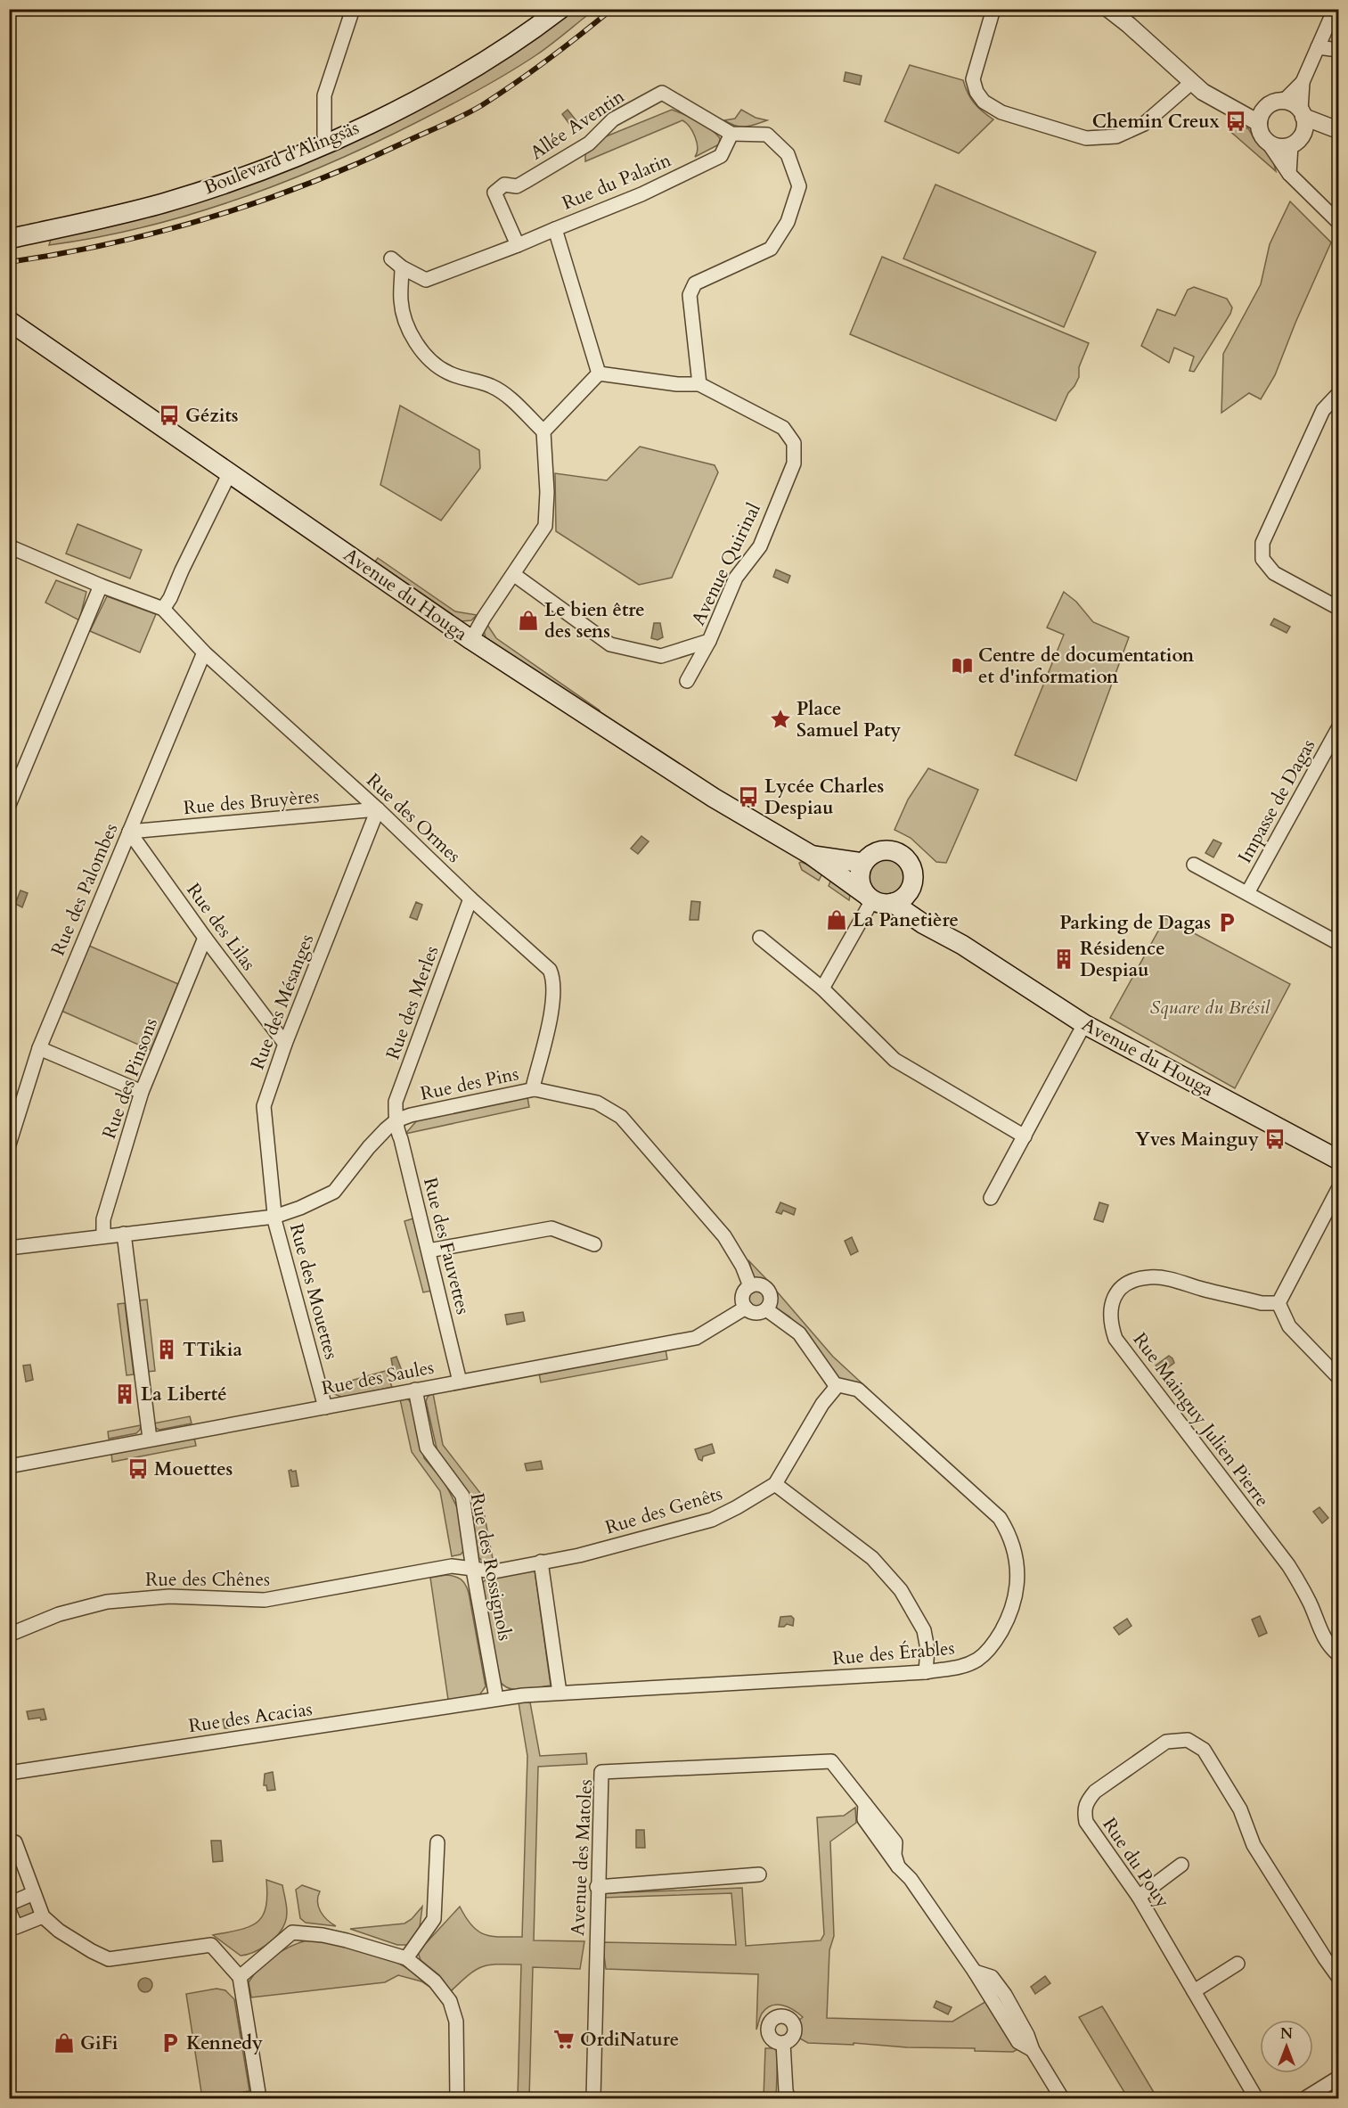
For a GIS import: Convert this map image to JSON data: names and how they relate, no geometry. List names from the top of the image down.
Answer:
{
  "streets": {
    "main road": ["Boulevard d'Alingsäs", "Avenue du Houga"],
    "street": [
      "Allée Aventin",
      "Rue du Palatin",
      "Avenue Quirinal",
      "Impasse de Dagas",
      "Rue des Bruyères",
      "Rue des Ormes",
      "Rue des Palombes",
      "Rue des Lilas",
      "Rue des Mésanges",
      "Rue des Merles",
      "Rue des Pinsons",
      "Rue des Pins",
      "Rue des Fauvettes",
      "Rue des Mouettes",
      "Rue des Saules",
      "Rue Mainguy Julien Pierre",
      "Rue des Genêts",
      "Rue des Rossignols",
      "Rue des Chênes",
      "Rue des Érables",
      "Rue des Acacias",
      "Avenue des Matoles",
      "Rue du Pouy"
    ]
  },
  "crossings": [
    ["Allée Aventin", "Rue du Palatin"],
    ["Rue du Palatin", "Avenue Quirinal"],
    ["Rue des Bruyères", "Rue des Ormes"],
    ["Rue des Bruyères", "Rue des Palombes"],
    ["Rue des Bruyères", "Rue des Lilas"],
    ["Rue des Bruyères", "Rue des Mésanges"],
    ["Rue des Ormes", "Rue des Palombes"],
    ["Rue des Ormes", "Rue des Mésanges"],
    ["Rue des Ormes", "Rue des Merles"],
    ["Rue des Ormes", "Rue des Pins"],
    ["Rue des Palombes", "Rue des Lilas"],
    ["Rue des Lilas", "Rue des Mésanges"],
    ["Rue des Lilas", "Rue des Pinsons"],
    ["Rue des Mésanges", "Rue des Pins"],
    ["Rue des Mésanges", "Rue des Mouettes"],
    ["Rue des Merles", "Rue des Pins"],
    ["Rue des Merles", "Rue des Fauvettes"],
    ["Rue des Pinsons", "Rue des Pins"],
    ["Rue des Pins", "Rue des Fauvettes"],
    ["Rue des Pins", "Rue des Mouettes"],
    ["Rue des Pins", "Rue des Saules"],
    ["Rue des Fauvettes", "Rue des Saules"],
    ["Rue des Mouettes", "Rue des Saules"],
    ["Rue des Saules", "Rue des Rossignols"],
    ["Rue des Genêts", "Rue des Rossignols"],
    ["Rue des Genêts", "Rue des Chênes"],
    ["Rue des Genêts", "Rue des Érables"],
    ["Rue des Rossignols", "Rue des Chênes"],
    ["Rue des Rossignols", "Rue des Érables"],
    ["Rue des Rossignols", "Rue des Acacias"],
    ["Rue des Érables", "Rue des Acacias"]
  ],
  "parks": ["Square du Brésil"],
  "places": {
    "bus stop": [
      "Chemin Creux",
      "Gézits",
      "Lycée Charles Despiau",
      "Yves Mainguy",
      "Mouettes"
    ],
    "shop": ["Le bien être des sens", "La Panetière", "GiFi"],
    "library": ["Centre de documentation et d'information"],
    "place": ["Place Samuel Paty"],
    "parking": ["Parking de Dagas", "Kennedy"],
    "building": ["Résidence Despiau", "TTikia", "La Liberté"],
    "supermarket": ["OrdiNature"]
  },
  "north": "top"
}
